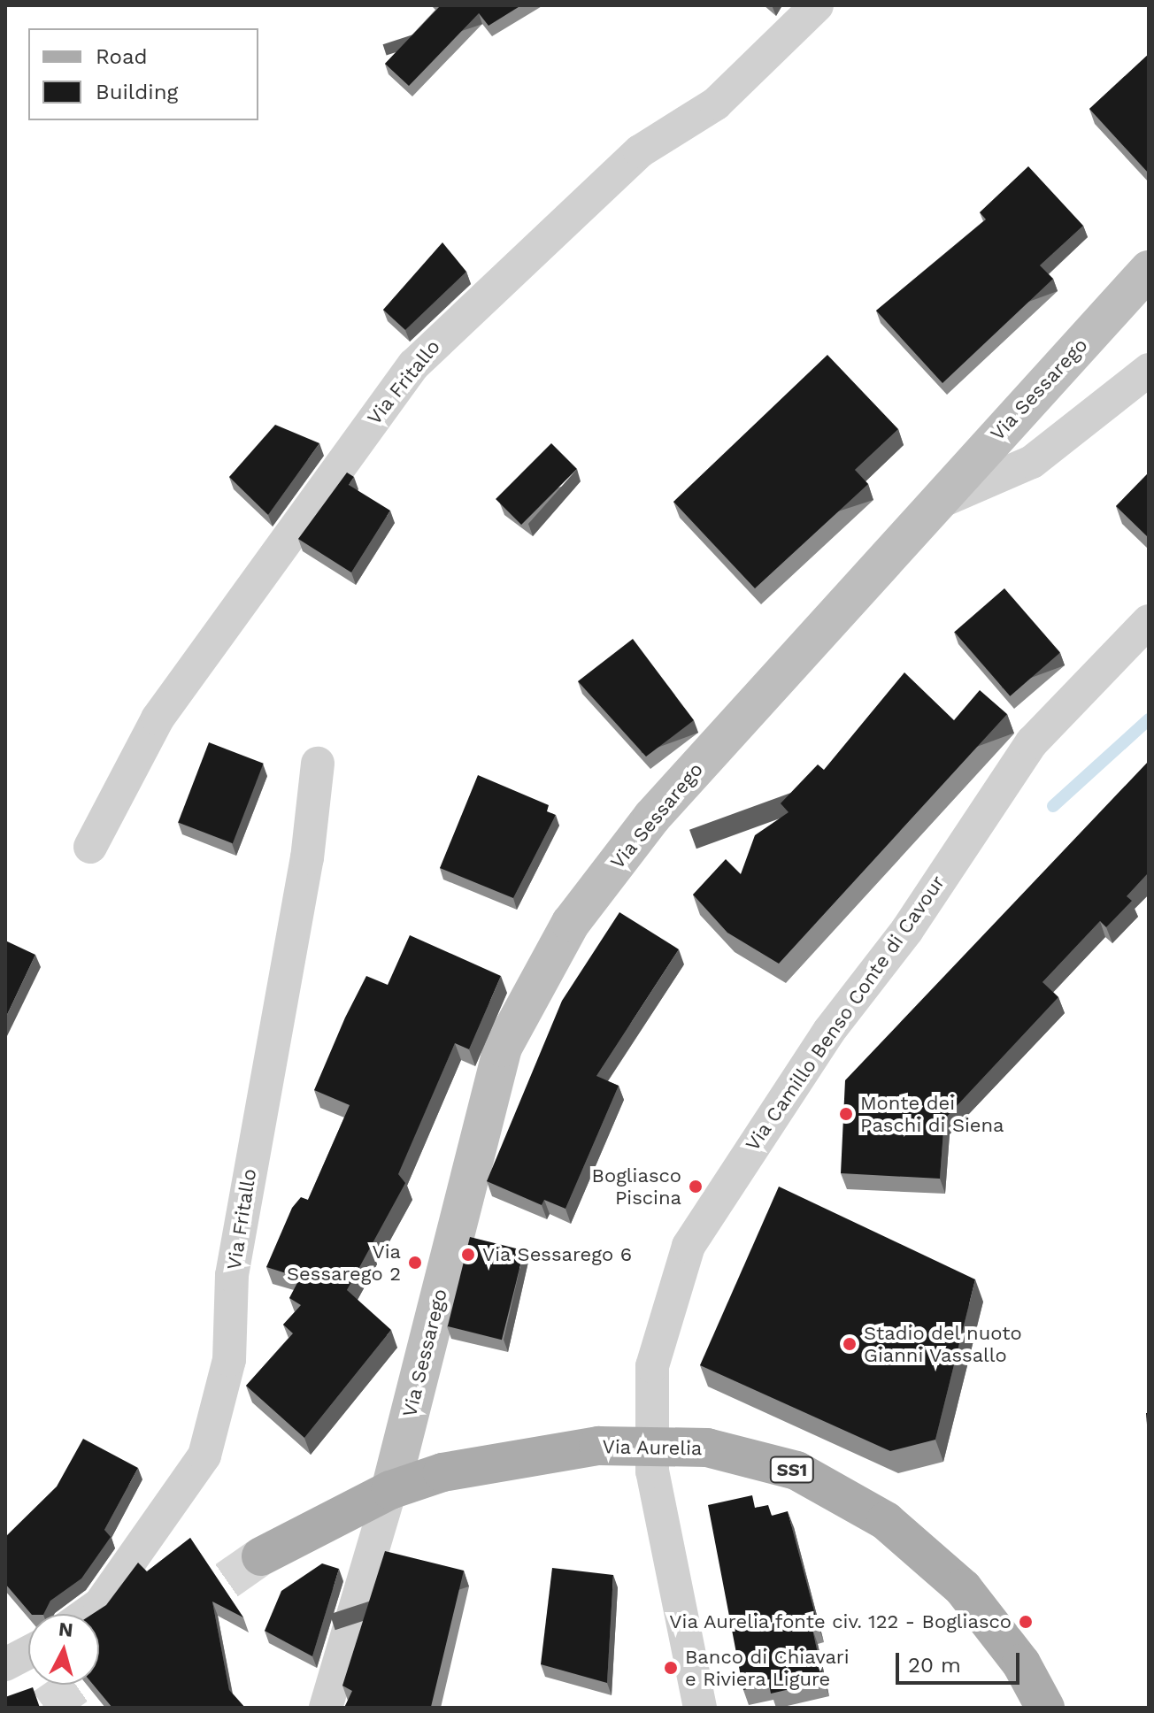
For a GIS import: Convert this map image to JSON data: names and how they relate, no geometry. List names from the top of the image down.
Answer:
{
  "streets": {
    "main road": ["Via Aurelia", "SS1"],
    "street": ["Via Fritallo", "Via Sessarego", "Via Camillo Benso Conte di Cavour"]
  },
  "crossings": [
    ["Via Sessarego", "Via Aurelia"]
  ],
  "places": [
    "Monte dei Paschi di Siena",
    "Bogliasco Piscina",
    "Via Sessarego 6",
    "Via Sessarego 2",
    "Stadio del nuoto Gianni Vassallo",
    "Via Aurelia fonte civ. 122 - Bogliasco",
    "Banco di Chiavari e Riviera Ligure"
  ],
  "legend": ["Road", "Building"],
  "scale_bar": "20 m",
  "north": "top"
}
